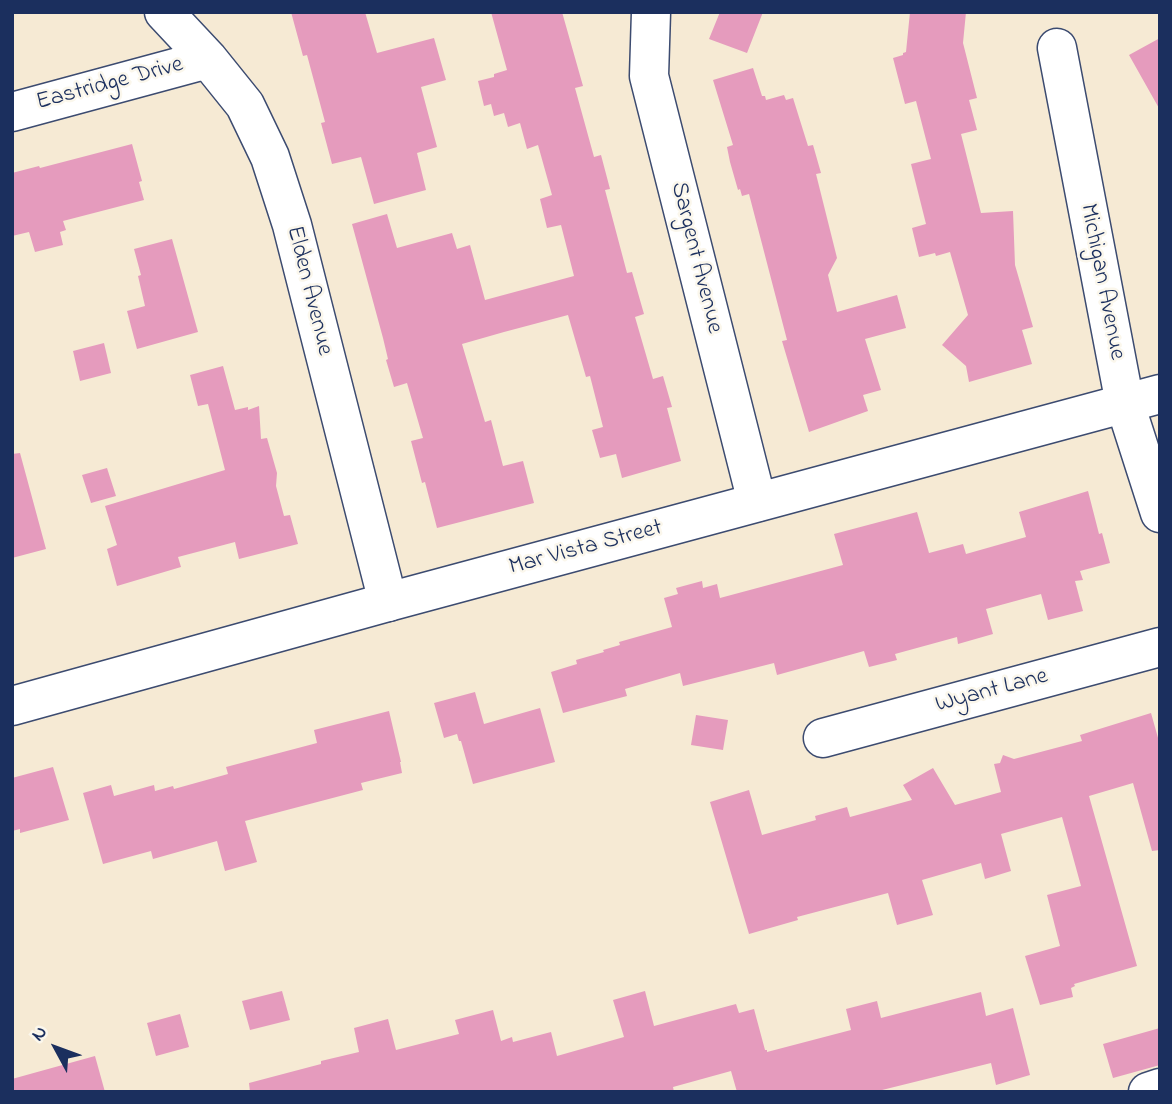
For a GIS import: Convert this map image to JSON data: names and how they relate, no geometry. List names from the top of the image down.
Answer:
{
  "streets": {
    "street": [
      "Eastridge Drive",
      "Sargent Avenue",
      "Michigan Avenue",
      "Elden Avenue",
      "Mar Vista Street",
      "Wyant Lane"
    ]
  },
  "crossings": [
    ["Eastridge Drive", "Elden Avenue"],
    ["Sargent Avenue", "Mar Vista Street"],
    ["Michigan Avenue", "Mar Vista Street"],
    ["Elden Avenue", "Mar Vista Street"]
  ],
  "north": "top left"
}
